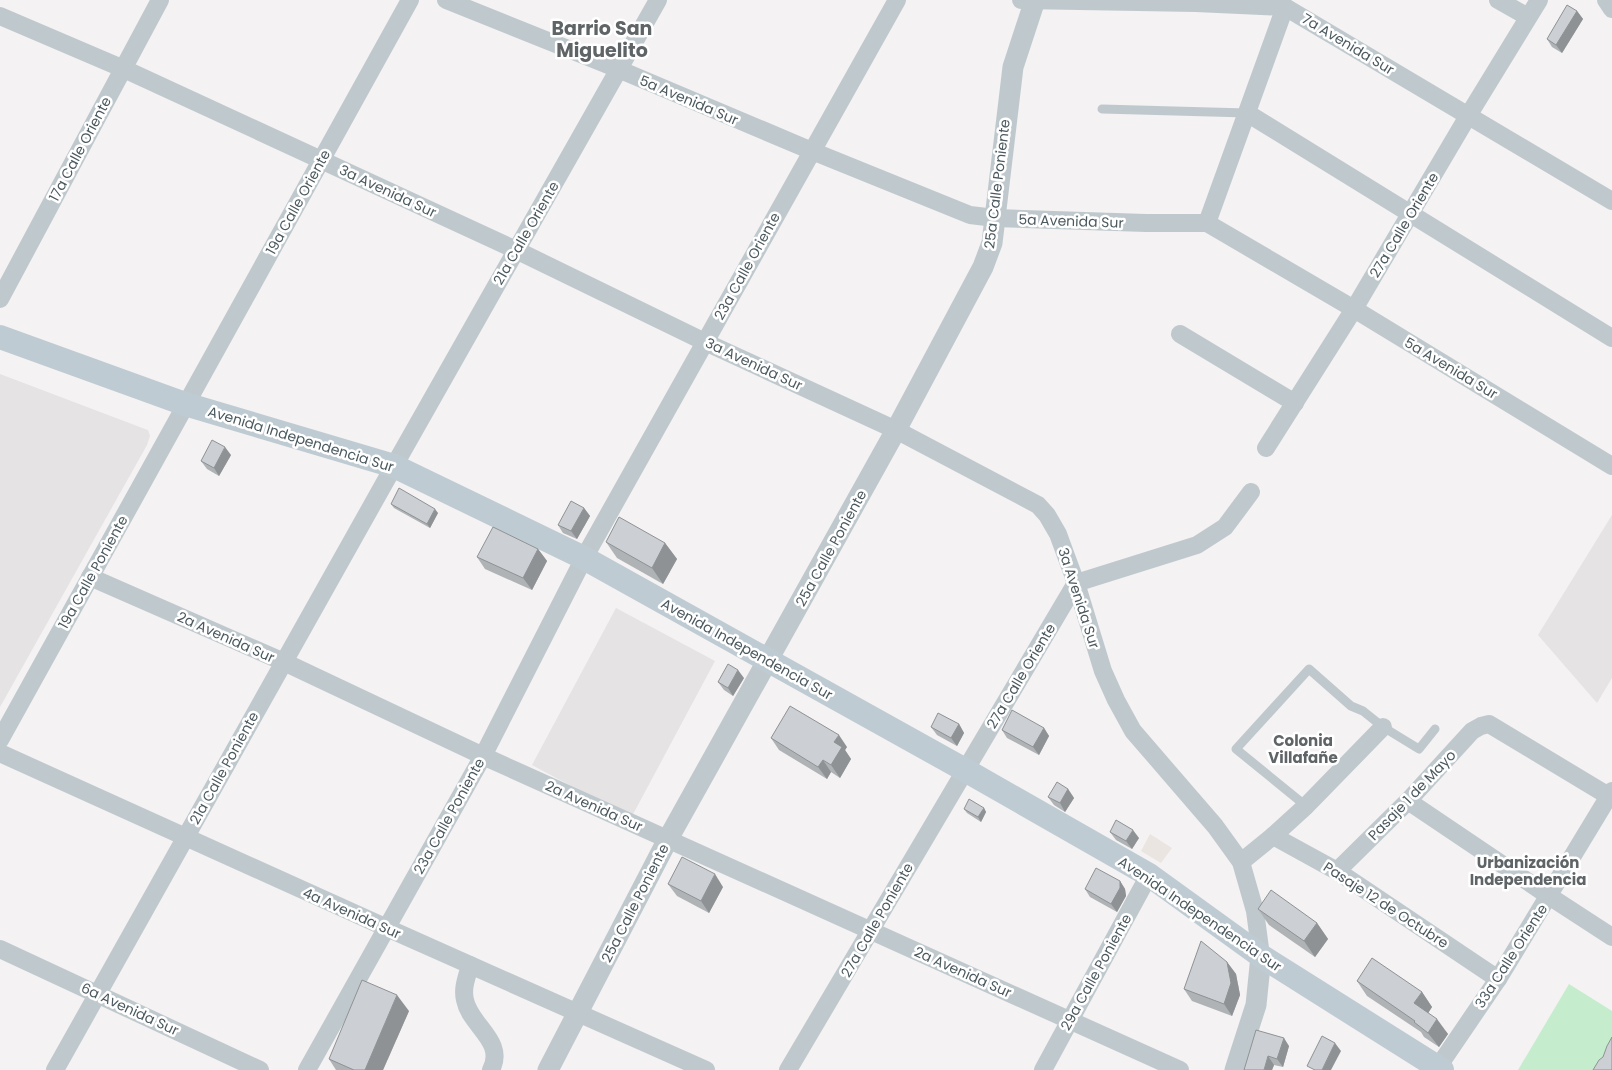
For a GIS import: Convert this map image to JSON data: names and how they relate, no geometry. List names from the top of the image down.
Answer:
{
  "streets": {
    "main road": ["Avenida Independencia Sur"],
    "street": [
      "7a Avenida Sur",
      "5a Avenida Sur",
      "17a Calle Oriente",
      "25a Calle Poniente",
      "3a Avenida Sur",
      "19a Calle Oriente",
      "27a Calle Oriente",
      "21a Calle Oriente",
      "23a Calle Oriente",
      "19a Calle Poniente",
      "2a Avenida Sur",
      "21a Calle Poniente",
      "Pasaje 1 de Mayo",
      "23a Calle Poniente",
      "Pasaje 12 de Octubre",
      "4a Avenida Sur",
      "27a Calle Poniente",
      "33a Calle Oriente",
      "29a Calle Poniente",
      "6a Avenida Sur"
    ]
  },
  "crossings": [
    ["7a Avenida Sur", "25a Calle Poniente"],
    ["7a Avenida Sur", "27a Calle Oriente"],
    ["5a Avenida Sur", "25a Calle Poniente"],
    ["5a Avenida Sur", "27a Calle Oriente"],
    ["5a Avenida Sur", "21a Calle Oriente"],
    ["5a Avenida Sur", "23a Calle Oriente"],
    ["17a Calle Oriente", "3a Avenida Sur"],
    ["25a Calle Poniente", "3a Avenida Sur"],
    ["25a Calle Poniente", "Avenida Independencia Sur"],
    ["25a Calle Poniente", "2a Avenida Sur"],
    ["25a Calle Poniente", "4a Avenida Sur"],
    ["3a Avenida Sur", "19a Calle Oriente"],
    ["3a Avenida Sur", "27a Calle Oriente"],
    ["3a Avenida Sur", "21a Calle Oriente"],
    ["3a Avenida Sur", "23a Calle Oriente"],
    ["3a Avenida Sur", "Avenida Independencia Sur"],
    ["19a Calle Oriente", "Avenida Independencia Sur"],
    ["19a Calle Oriente", "19a Calle Poniente"],
    ["27a Calle Oriente", "Avenida Independencia Sur"],
    ["27a Calle Oriente", "27a Calle Poniente"],
    ["21a Calle Oriente", "Avenida Independencia Sur"],
    ["21a Calle Oriente", "21a Calle Poniente"],
    ["23a Calle Oriente", "Avenida Independencia Sur"],
    ["23a Calle Oriente", "23a Calle Poniente"],
    ["Avenida Independencia Sur", "19a Calle Poniente"],
    ["Avenida Independencia Sur", "21a Calle Poniente"],
    ["Avenida Independencia Sur", "23a Calle Poniente"],
    ["Avenida Independencia Sur", "27a Calle Poniente"],
    ["Avenida Independencia Sur", "33a Calle Oriente"],
    ["Avenida Independencia Sur", "29a Calle Poniente"],
    ["19a Calle Poniente", "2a Avenida Sur"],
    ["2a Avenida Sur", "21a Calle Poniente"],
    ["2a Avenida Sur", "23a Calle Poniente"],
    ["2a Avenida Sur", "27a Calle Poniente"],
    ["2a Avenida Sur", "29a Calle Poniente"],
    ["21a Calle Poniente", "4a Avenida Sur"],
    ["21a Calle Poniente", "6a Avenida Sur"],
    ["Pasaje 1 de Mayo", "Pasaje 12 de Octubre"],
    ["Pasaje 1 de Mayo", "33a Calle Oriente"],
    ["23a Calle Poniente", "4a Avenida Sur"],
    ["Pasaje 12 de Octubre", "33a Calle Oriente"]
  ],
  "districts": ["Barrio San Miguelito", "Colonia Villafañe", "Urbanización Independencia"]
}
